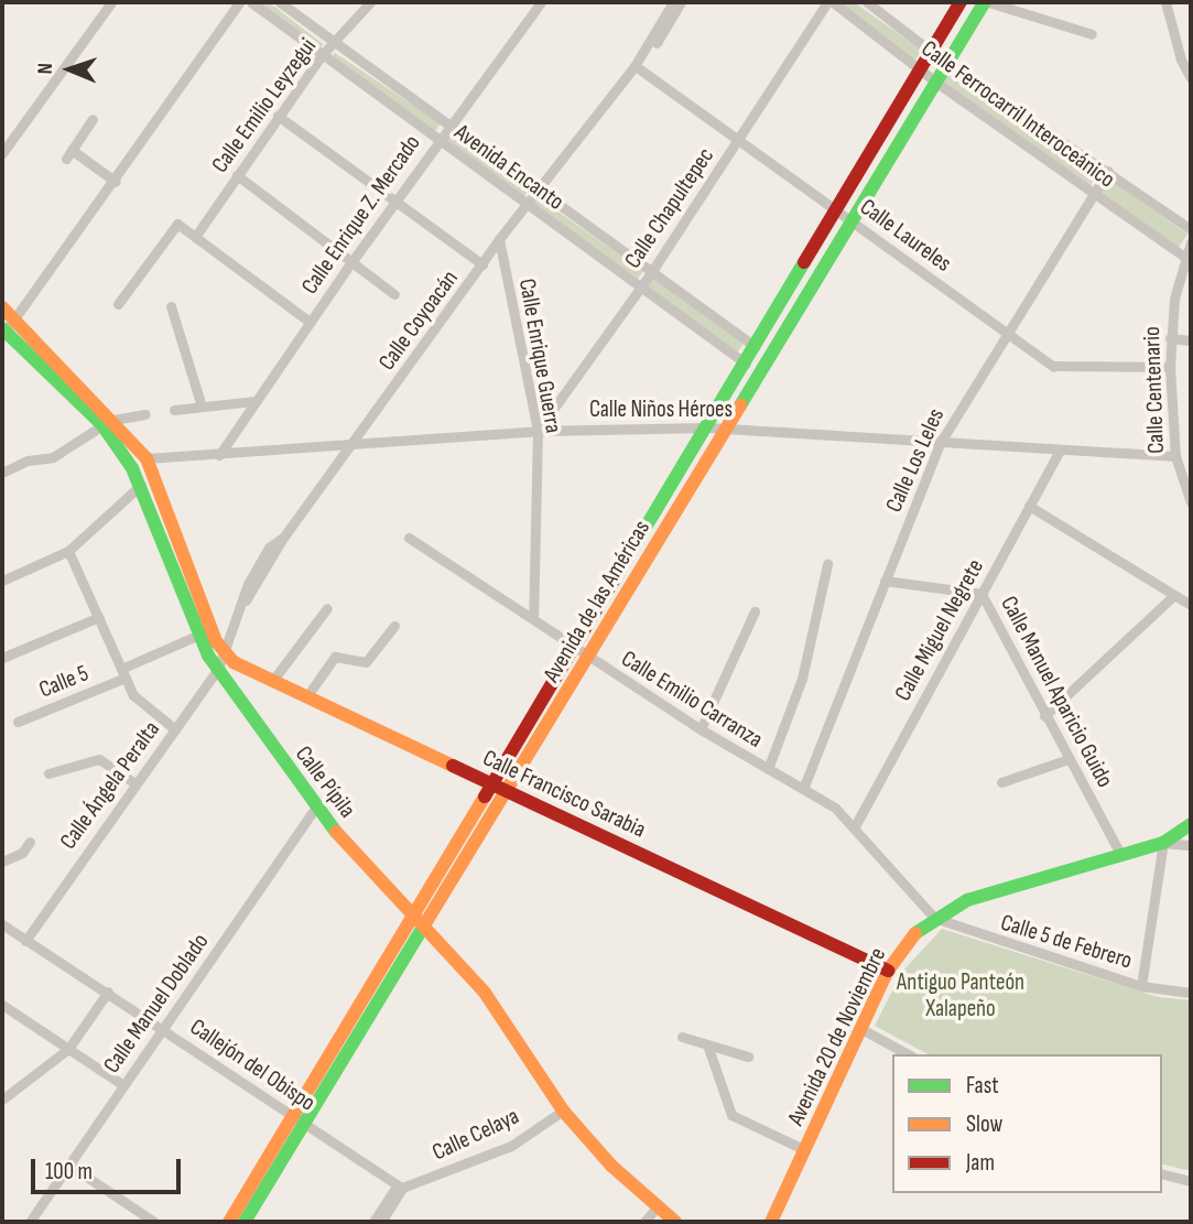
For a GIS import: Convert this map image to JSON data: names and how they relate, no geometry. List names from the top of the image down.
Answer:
{
  "streets": {
    "main road": [
      "Avenida de las Américas",
      "Calle Pípila",
      "Calle Francisco Sarabia",
      "Avenida 20 de Noviembre"
    ],
    "street": [
      "Calle Emilio Leyzegui",
      "Calle Ferrocarril Interoceánico",
      "Avenida Encanto",
      "Calle Chapultepec",
      "Calle Enrique Z. Mercado",
      "Calle Laureles",
      "Calle Coyoacán",
      "Calle Enrique Guerra",
      "Calle Centenario",
      "Calle Niños Héroes",
      "Calle Los Leles",
      "Calle Miguel Negrete",
      "Calle 5",
      "Calle Manuel Aparicio Guido",
      "Calle Emilio Carranza",
      "Calle Ángela Peralta",
      "Calle 5 de Febrero",
      "Calle Manuel Doblado",
      "Callejón del Obispo",
      "Calle Celaya"
    ]
  },
  "crossings": [
    ["Calle Emilio Leyzegui", "Avenida Encanto"],
    ["Calle Ferrocarril Interoceánico", "Calle Centenario"],
    ["Calle Ferrocarril Interoceánico", "Calle Los Leles"],
    ["Calle Ferrocarril Interoceánico", "Avenida de las Américas"],
    ["Avenida Encanto", "Calle Chapultepec"],
    ["Avenida Encanto", "Calle Enrique Z. Mercado"],
    ["Avenida Encanto", "Calle Coyoacán"],
    ["Avenida Encanto", "Avenida de las Américas"],
    ["Calle Chapultepec", "Calle Laureles"],
    ["Calle Chapultepec", "Calle Enrique Guerra"],
    ["Calle Chapultepec", "Calle Niños Héroes"],
    ["Calle Enrique Z. Mercado", "Calle Niños Héroes"],
    ["Calle Laureles", "Calle Coyoacán"],
    ["Calle Laureles", "Calle Centenario"],
    ["Calle Laureles", "Calle Los Leles"],
    ["Calle Laureles", "Avenida de las Américas"],
    ["Calle Coyoacán", "Calle Enrique Guerra"],
    ["Calle Coyoacán", "Calle Niños Héroes"],
    ["Calle Coyoacán", "Calle Pípila"],
    ["Calle Coyoacán", "Calle Ángela Peralta"],
    ["Calle Coyoacán", "Calle Francisco Sarabia"],
    ["Calle Enrique Guerra", "Calle Niños Héroes"],
    ["Calle Enrique Guerra", "Calle Emilio Carranza"],
    ["Calle Centenario", "Calle Niños Héroes"],
    ["Calle Niños Héroes", "Calle Los Leles"],
    ["Calle Niños Héroes", "Avenida de las Américas"],
    ["Calle Niños Héroes", "Calle Miguel Negrete"],
    ["Calle Niños Héroes", "Calle Pípila"],
    ["Calle Los Leles", "Calle Manuel Aparicio Guido"],
    ["Calle Los Leles", "Calle Emilio Carranza"],
    ["Avenida de las Américas", "Calle Emilio Carranza"],
    ["Avenida de las Américas", "Calle Pípila"],
    ["Avenida de las Américas", "Calle Francisco Sarabia"],
    ["Avenida de las Américas", "Callejón del Obispo"],
    ["Calle Miguel Negrete", "Calle Manuel Aparicio Guido"],
    ["Calle Miguel Negrete", "Calle Emilio Carranza"],
    ["Calle 5", "Calle Pípila"],
    ["Calle Manuel Aparicio Guido", "Avenida 20 de Noviembre"],
    ["Calle Emilio Carranza", "Calle 5 de Febrero"],
    ["Calle Emilio Carranza", "Avenida 20 de Noviembre"],
    ["Calle Pípila", "Calle Ángela Peralta"],
    ["Calle Pípila", "Calle Francisco Sarabia"],
    ["Calle Pípila", "Calle Manuel Doblado"],
    ["Calle Pípila", "Calle Celaya"],
    ["Calle Ángela Peralta", "Calle Francisco Sarabia"],
    ["Calle Ángela Peralta", "Callejón del Obispo"],
    ["Calle Francisco Sarabia", "Avenida 20 de Noviembre"],
    ["Calle 5 de Febrero", "Avenida 20 de Noviembre"],
    ["Calle Manuel Doblado", "Callejón del Obispo"],
    ["Callejón del Obispo", "Calle Celaya"]
  ],
  "parks": ["Antiguo Panteón Xalapeño"],
  "legend": ["Fast", "Slow", "Jam"],
  "scale_bar": "100 m",
  "north": "left"
}
